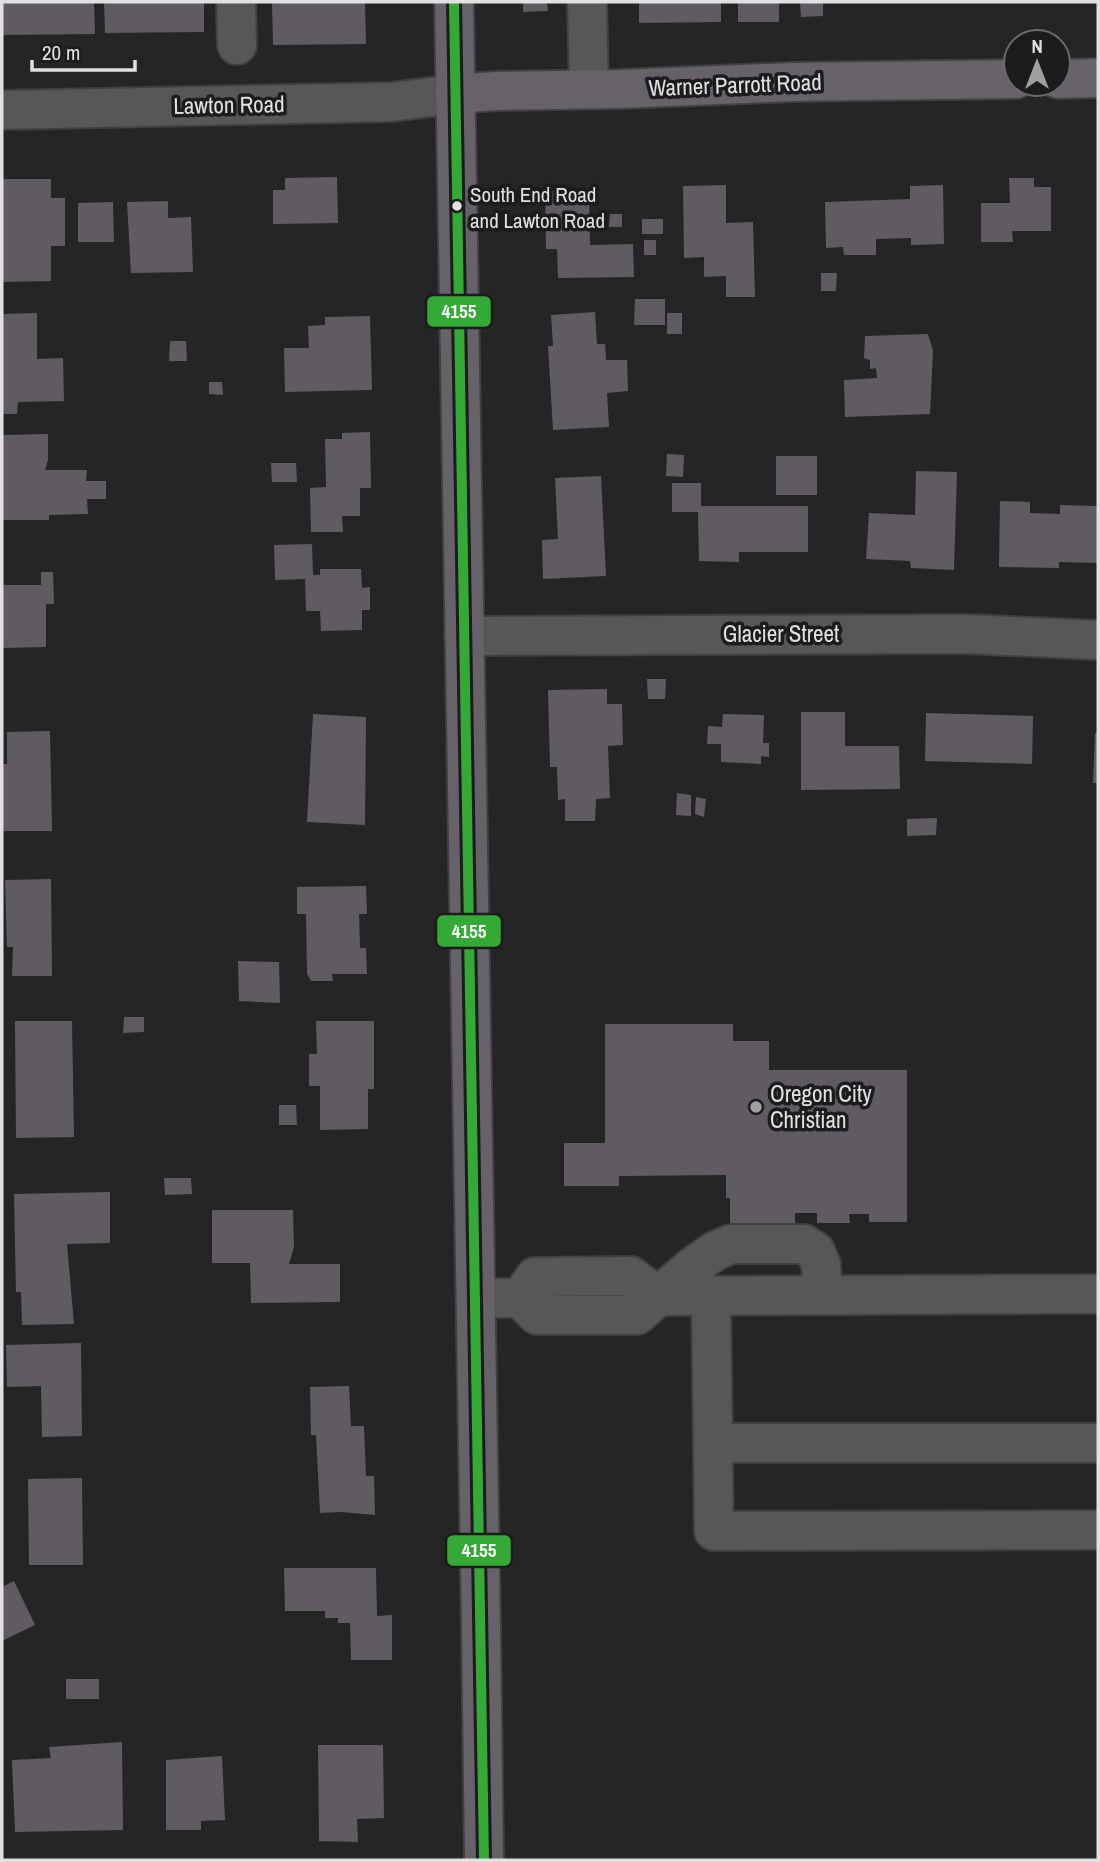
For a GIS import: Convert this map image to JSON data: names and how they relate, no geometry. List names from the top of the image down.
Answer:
{
  "streets": {
    "main road": ["Warner Parrott Road"],
    "street": ["Lawton Road", "Glacier Street"]
  },
  "crossings": [
    ["Warner Parrott Road", "Lawton Road"]
  ],
  "places": ["South End Road and Lawton Road", "Oregon City Christian"],
  "lines": ["transit line 4155"],
  "scale_bar": "20 m",
  "north": "top"
}
